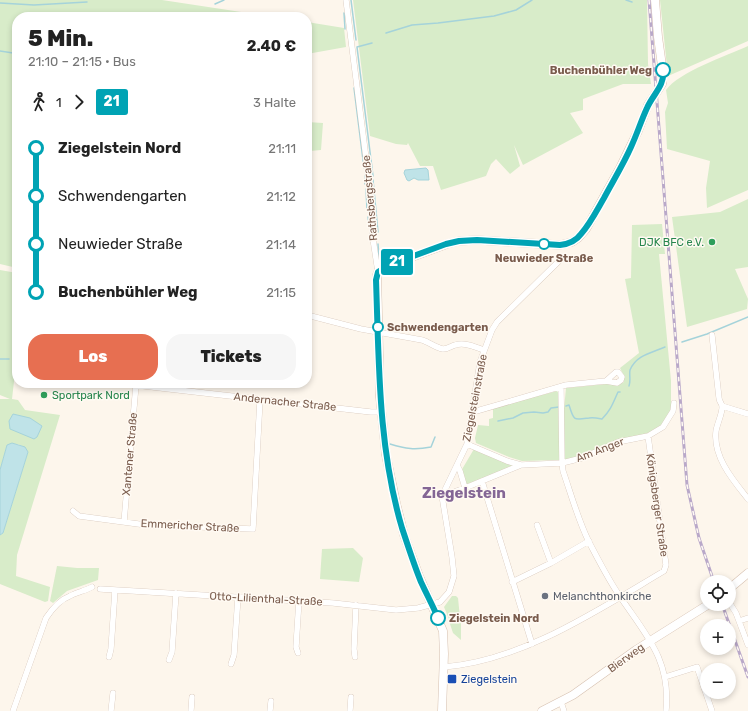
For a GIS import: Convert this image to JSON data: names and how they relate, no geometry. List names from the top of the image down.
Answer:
{
  "streets": {
    "street": [
      "Rathsbergstraße",
      "Ziegelsteinstraße",
      "Andernacher Straße",
      "Am Anger",
      "Xantener Straße",
      "Königsberger Straße",
      "Emmericher Straße",
      "Otto-Lilienthal-Straße",
      "Bierweg"
    ]
  },
  "crossings": [
    ["Rathsbergstraße", "Andernacher Straße"],
    ["Rathsbergstraße", "Otto-Lilienthal-Straße"],
    ["Ziegelsteinstraße", "Am Anger"],
    ["Andernacher Straße", "Emmericher Straße"],
    ["Am Anger", "Königsberger Straße"],
    ["Xantener Straße", "Emmericher Straße"]
  ],
  "districts": ["Ziegelstein"],
  "places": {
    "other": [
      "Buchenbühler Weg",
      "DJK BFC e.V.",
      "Neuwieder Straße",
      "Schwendengarten",
      "Sportpark Nord",
      "Melanchthonkirche",
      "Ziegelstein Nord"
    ],
    "transit": ["Ziegelstein"]
  },
  "lines": ["bus line 21"],
  "page": {
    "on_map": "21",
    "heading": ["5 Min.", "21:10 – 21:15 · Bus", "2.40 €"],
    "legs": ["1", "21", "3 Halte"],
    "list": [
      {
        "name": "Ziegelstein Nord",
        "value": "21:11"
      },
      {
        "name": "Schwendengarten",
        "value": "21:12"
      },
      {
        "name": "Neuwieder Straße",
        "value": "21:14"
      },
      {
        "name": "Buchenbühler Weg",
        "value": "21:15"
      }
    ],
    "buttons": ["Los", "Tickets"],
    "map_buttons": ["+", "−"]
  }
}
